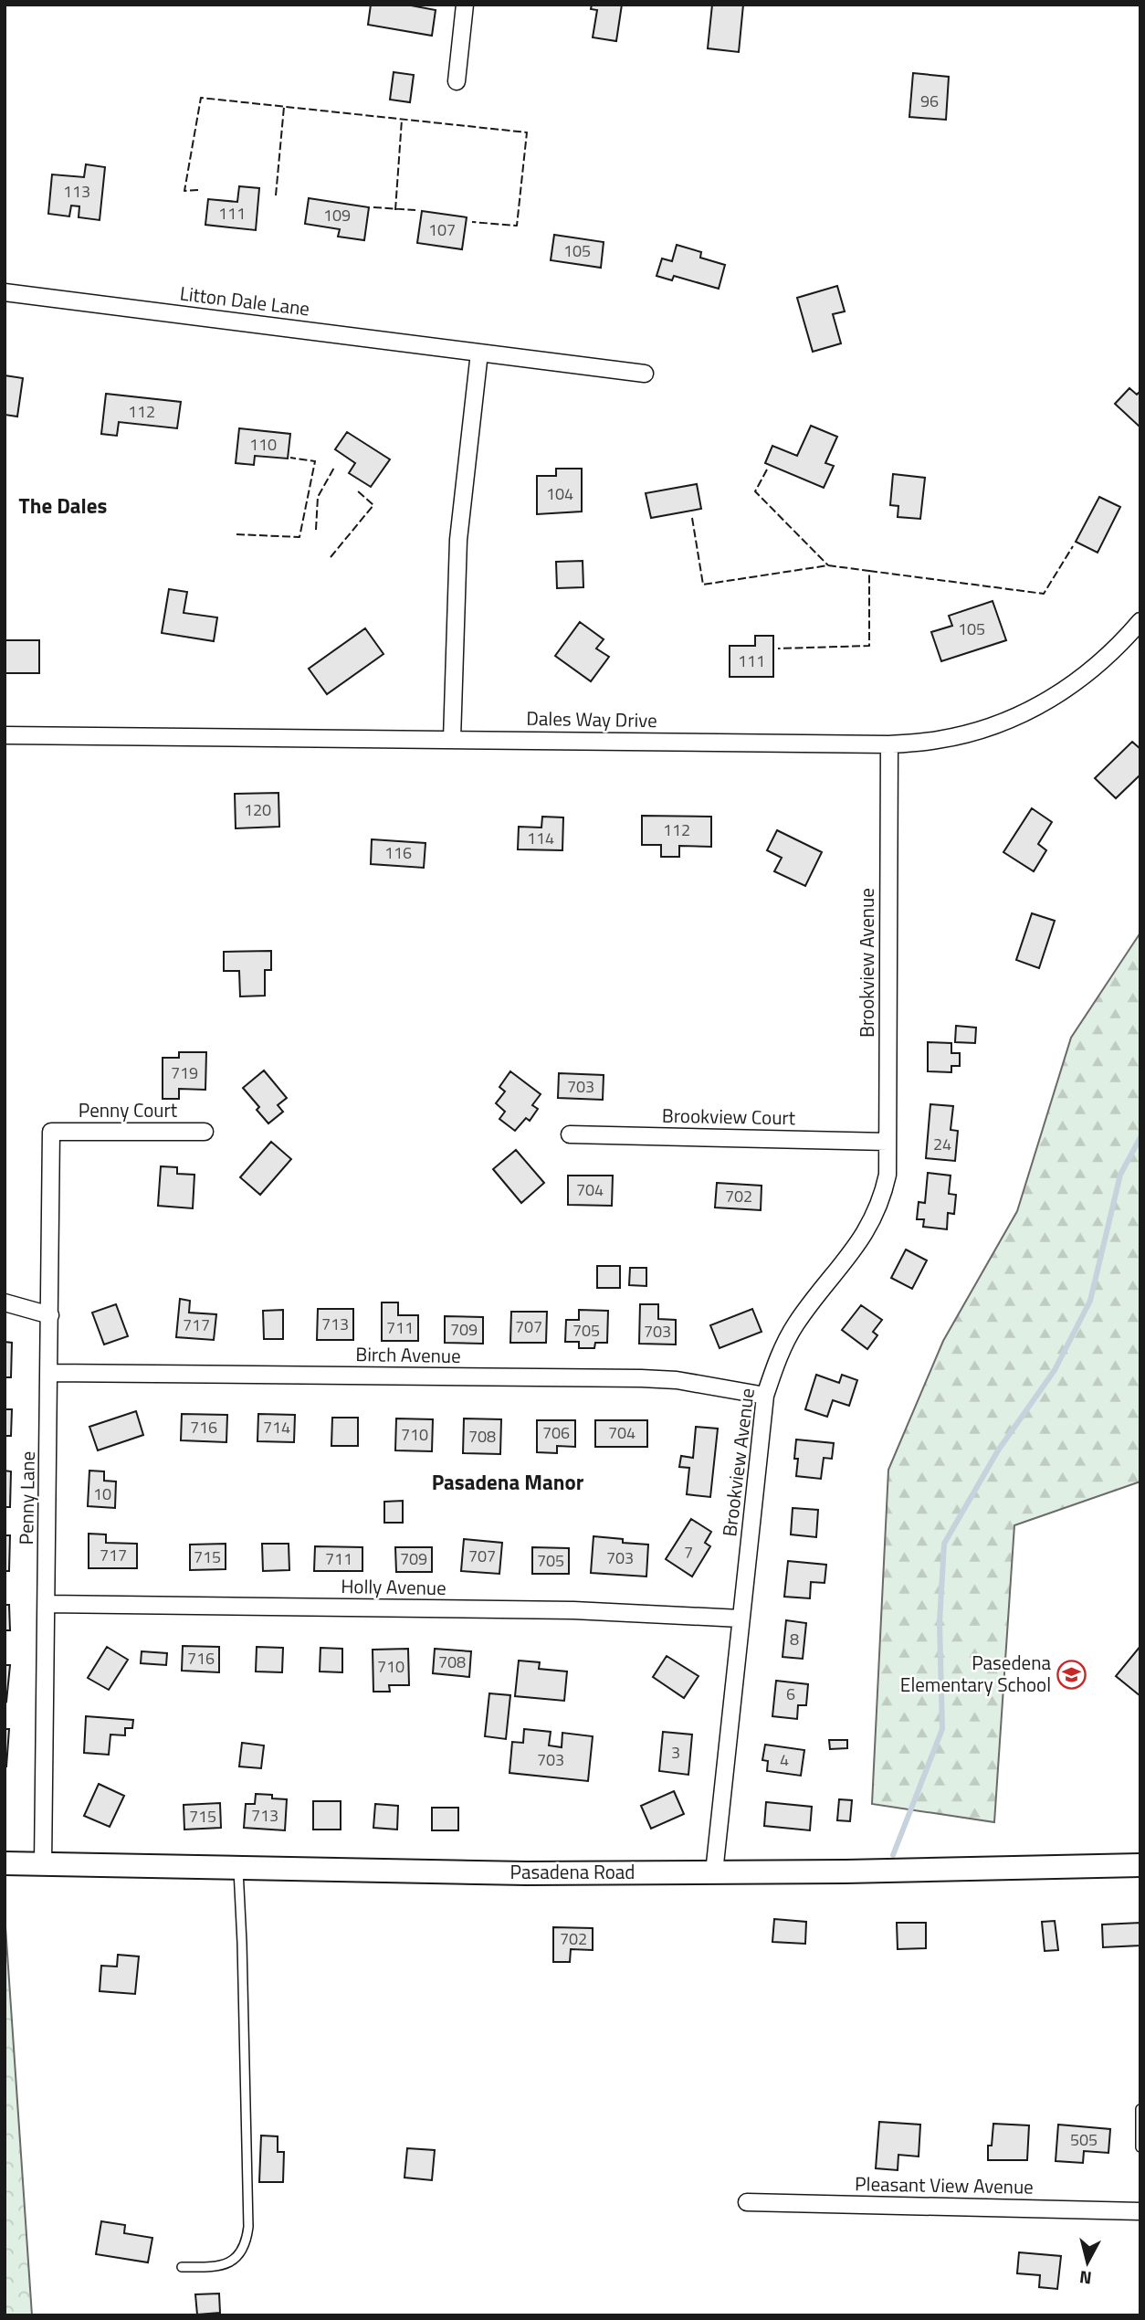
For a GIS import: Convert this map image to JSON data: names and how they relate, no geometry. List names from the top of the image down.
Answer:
{
  "streets": {
    "main road": ["Pasadena Road"],
    "street": [
      "Litton Dale Lane",
      "Dales Way Drive",
      "Brookview Avenue",
      "Penny Court",
      "Brookview Court",
      "Birch Avenue",
      "Penny Lane",
      "Holly Avenue",
      "Pleasant View Avenue"
    ]
  },
  "crossings": [
    ["Dales Way Drive", "Brookview Avenue"],
    ["Brookview Avenue", "Brookview Court"],
    ["Brookview Avenue", "Birch Avenue"],
    ["Brookview Avenue", "Holly Avenue"],
    ["Brookview Avenue", "Pasadena Road"],
    ["Penny Court", "Penny Lane"],
    ["Birch Avenue", "Penny Lane"],
    ["Penny Lane", "Holly Avenue"],
    ["Penny Lane", "Pasadena Road"]
  ],
  "districts": ["The Dales", "Pasadena Manor"],
  "places": {
    "school or university": ["Pasedena Elementary School"]
  },
  "house_numbers": [
    "96",
    "113",
    "111",
    "109",
    "107",
    "105",
    "112",
    "110",
    "104",
    "105",
    "111",
    "120",
    "112",
    "114",
    "116",
    "719",
    "703",
    "24",
    "704",
    "702",
    "713",
    "717",
    "707",
    "711",
    "709",
    "705",
    "703",
    "716",
    "714",
    "706",
    "704",
    "710",
    "708",
    "10",
    "7",
    "717",
    "707",
    "715",
    "703",
    "711",
    "709",
    "705",
    "8",
    "716",
    "708",
    "710",
    "6",
    "3",
    "703",
    "4",
    "713",
    "715",
    "702",
    "505"
  ],
  "north": "bottom"
}
